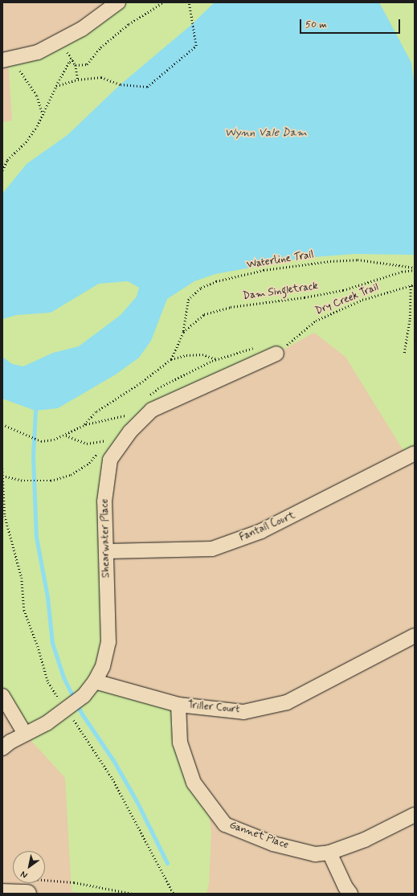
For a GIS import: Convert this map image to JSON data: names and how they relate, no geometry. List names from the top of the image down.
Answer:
{
  "streets": {
    "street": [
      "Fantail Court",
      "Shearwater Place",
      "Triller Court",
      "Gannet Place"
    ],
    "path": ["Waterline Trail", "Dam Singletrack", "Dry Creek Trail"]
  },
  "crossings": [
    ["Waterline Trail", "Dam Singletrack"],
    ["Dry Creek Trail", "Shearwater Place"],
    ["Fantail Court", "Shearwater Place"],
    ["Shearwater Place", "Triller Court"],
    ["Triller Court", "Gannet Place"]
  ],
  "water": ["Wynn Vale Dam"],
  "scale_bar": "50 m",
  "north": "bottom left"
}
